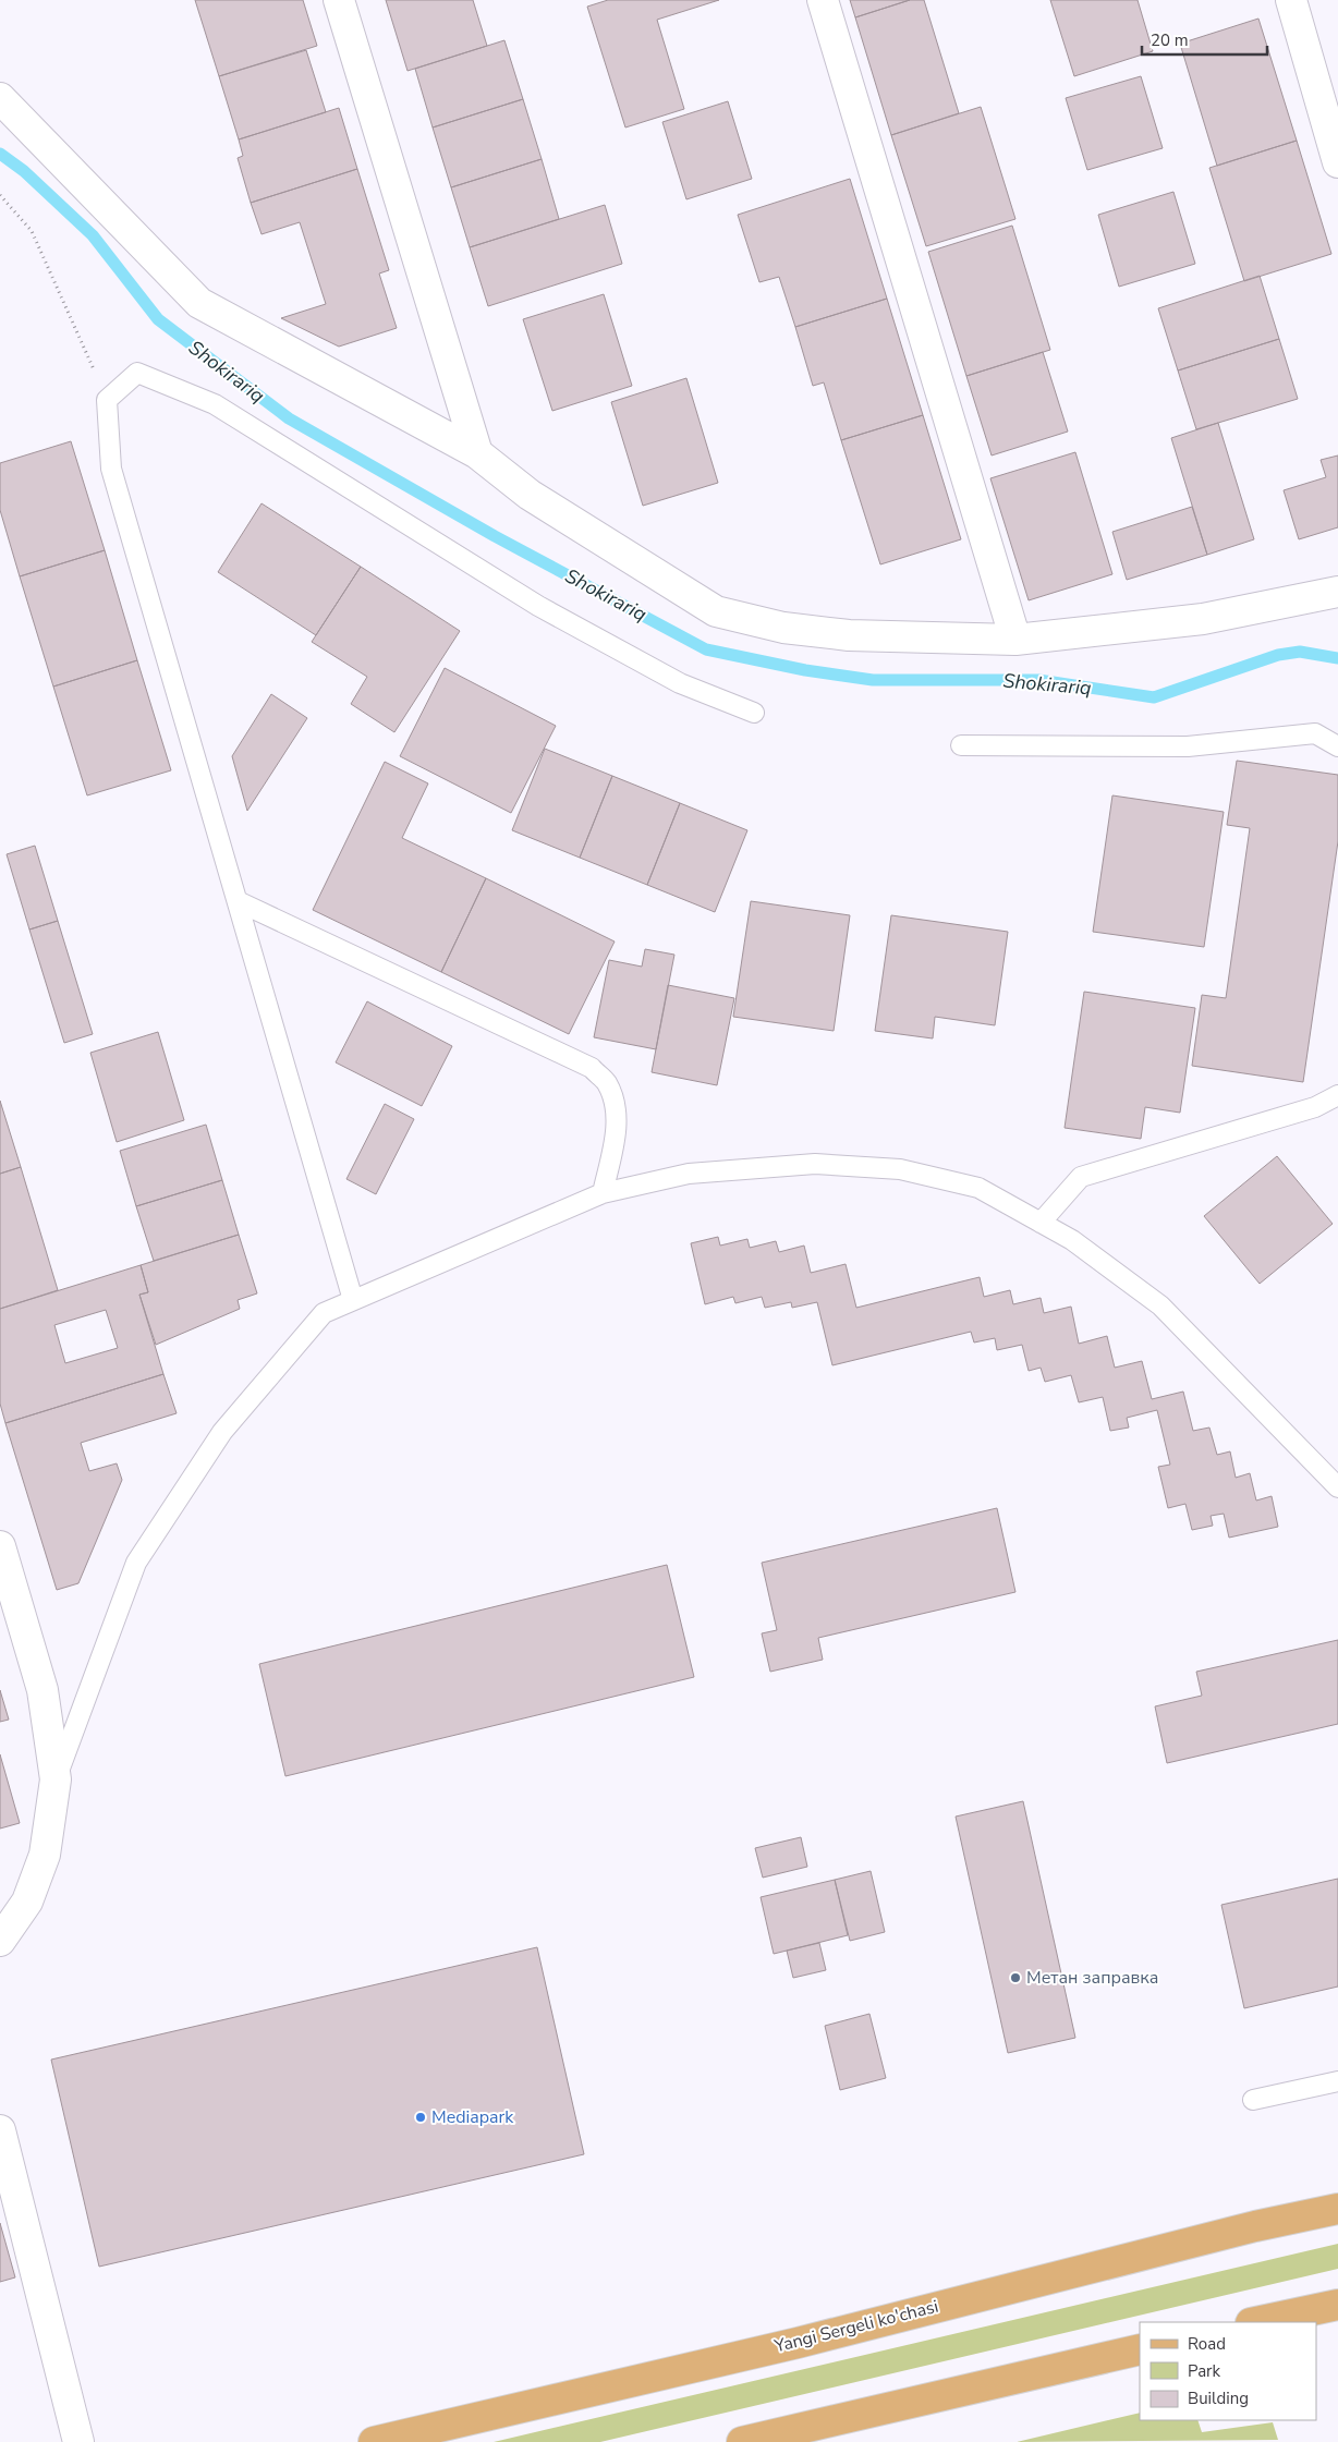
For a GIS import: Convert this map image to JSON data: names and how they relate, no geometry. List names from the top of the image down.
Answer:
{
  "streets": {
    "main road": ["Yangi Sergeli ko'chasi"]
  },
  "water": ["Shokirariq"],
  "places": ["Метан заправка", "Mediapark"],
  "legend": ["Road", "Park", "Building"],
  "scale_bar": "20 m"
}
